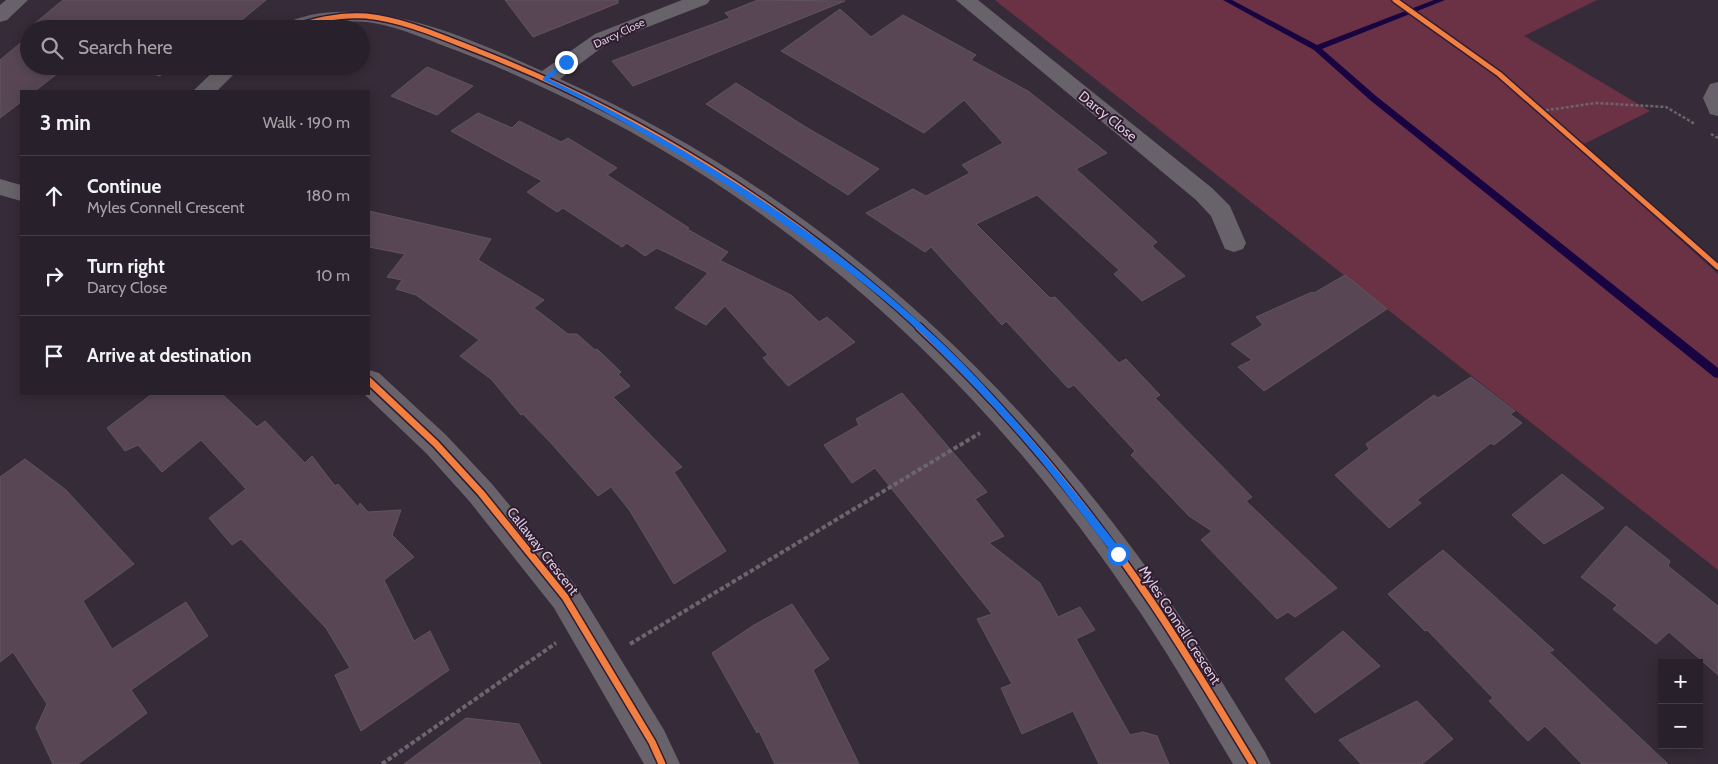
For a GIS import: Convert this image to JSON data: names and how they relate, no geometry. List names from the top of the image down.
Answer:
{
  "streets": {
    "street": ["Darcy Close", "Callaway Crescent", "Myles Connell Crescent"]
  },
  "crossings": [
    ["Darcy Close", "Myles Connell Crescent"]
  ],
  "page": {
    "search": "Search here",
    "heading": ["3 min", "Walk · 190 m"],
    "list": [
      ["Continue", "Myles Connell Crescent", "180 m"],
      ["Turn right", "Darcy Close", "10 m"],
      "Arrive at destination"
    ],
    "map_buttons": ["+", "−"]
  }
}
